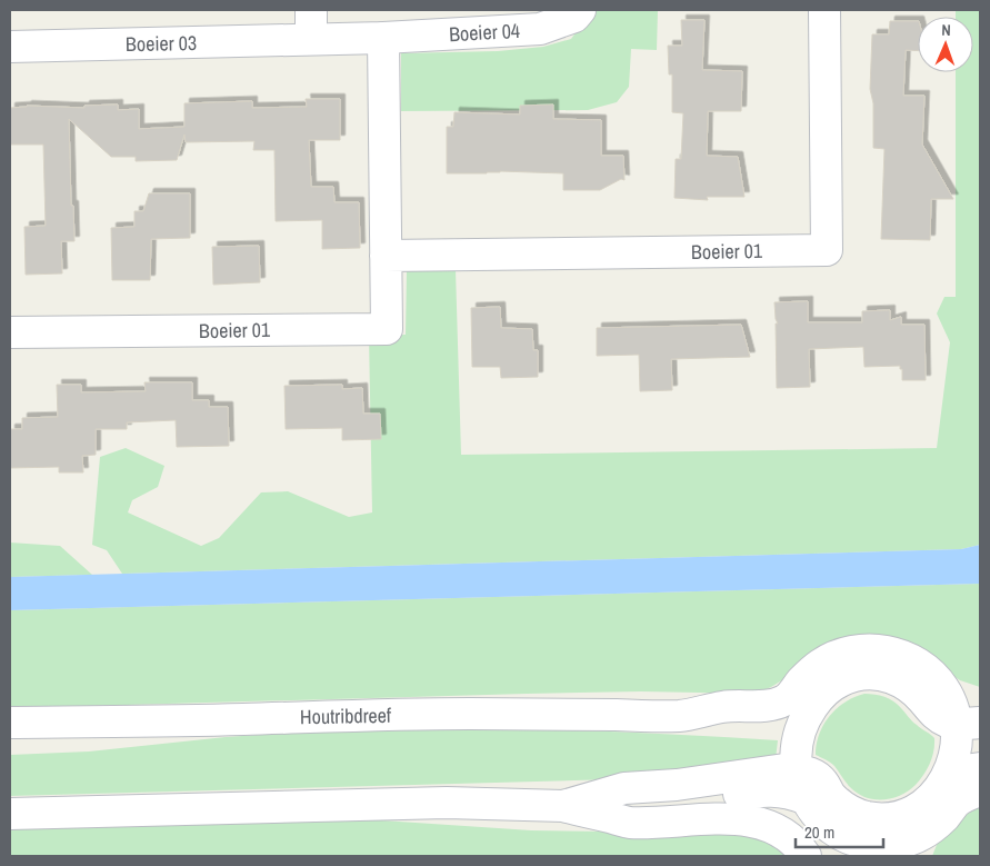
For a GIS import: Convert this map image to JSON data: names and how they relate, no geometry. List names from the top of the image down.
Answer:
{
  "streets": {
    "main road": [
      "Boeier 04",
      "Boeier 03",
      "Boeier 01",
      "Houtribdreef"
    ]
  },
  "crossings": [
    ["Boeier 04", "Boeier 03"],
    ["Boeier 04", "Boeier 01"],
    ["Boeier 03", "Boeier 01"]
  ],
  "scale_bar": "20 m",
  "north": "top"
}
